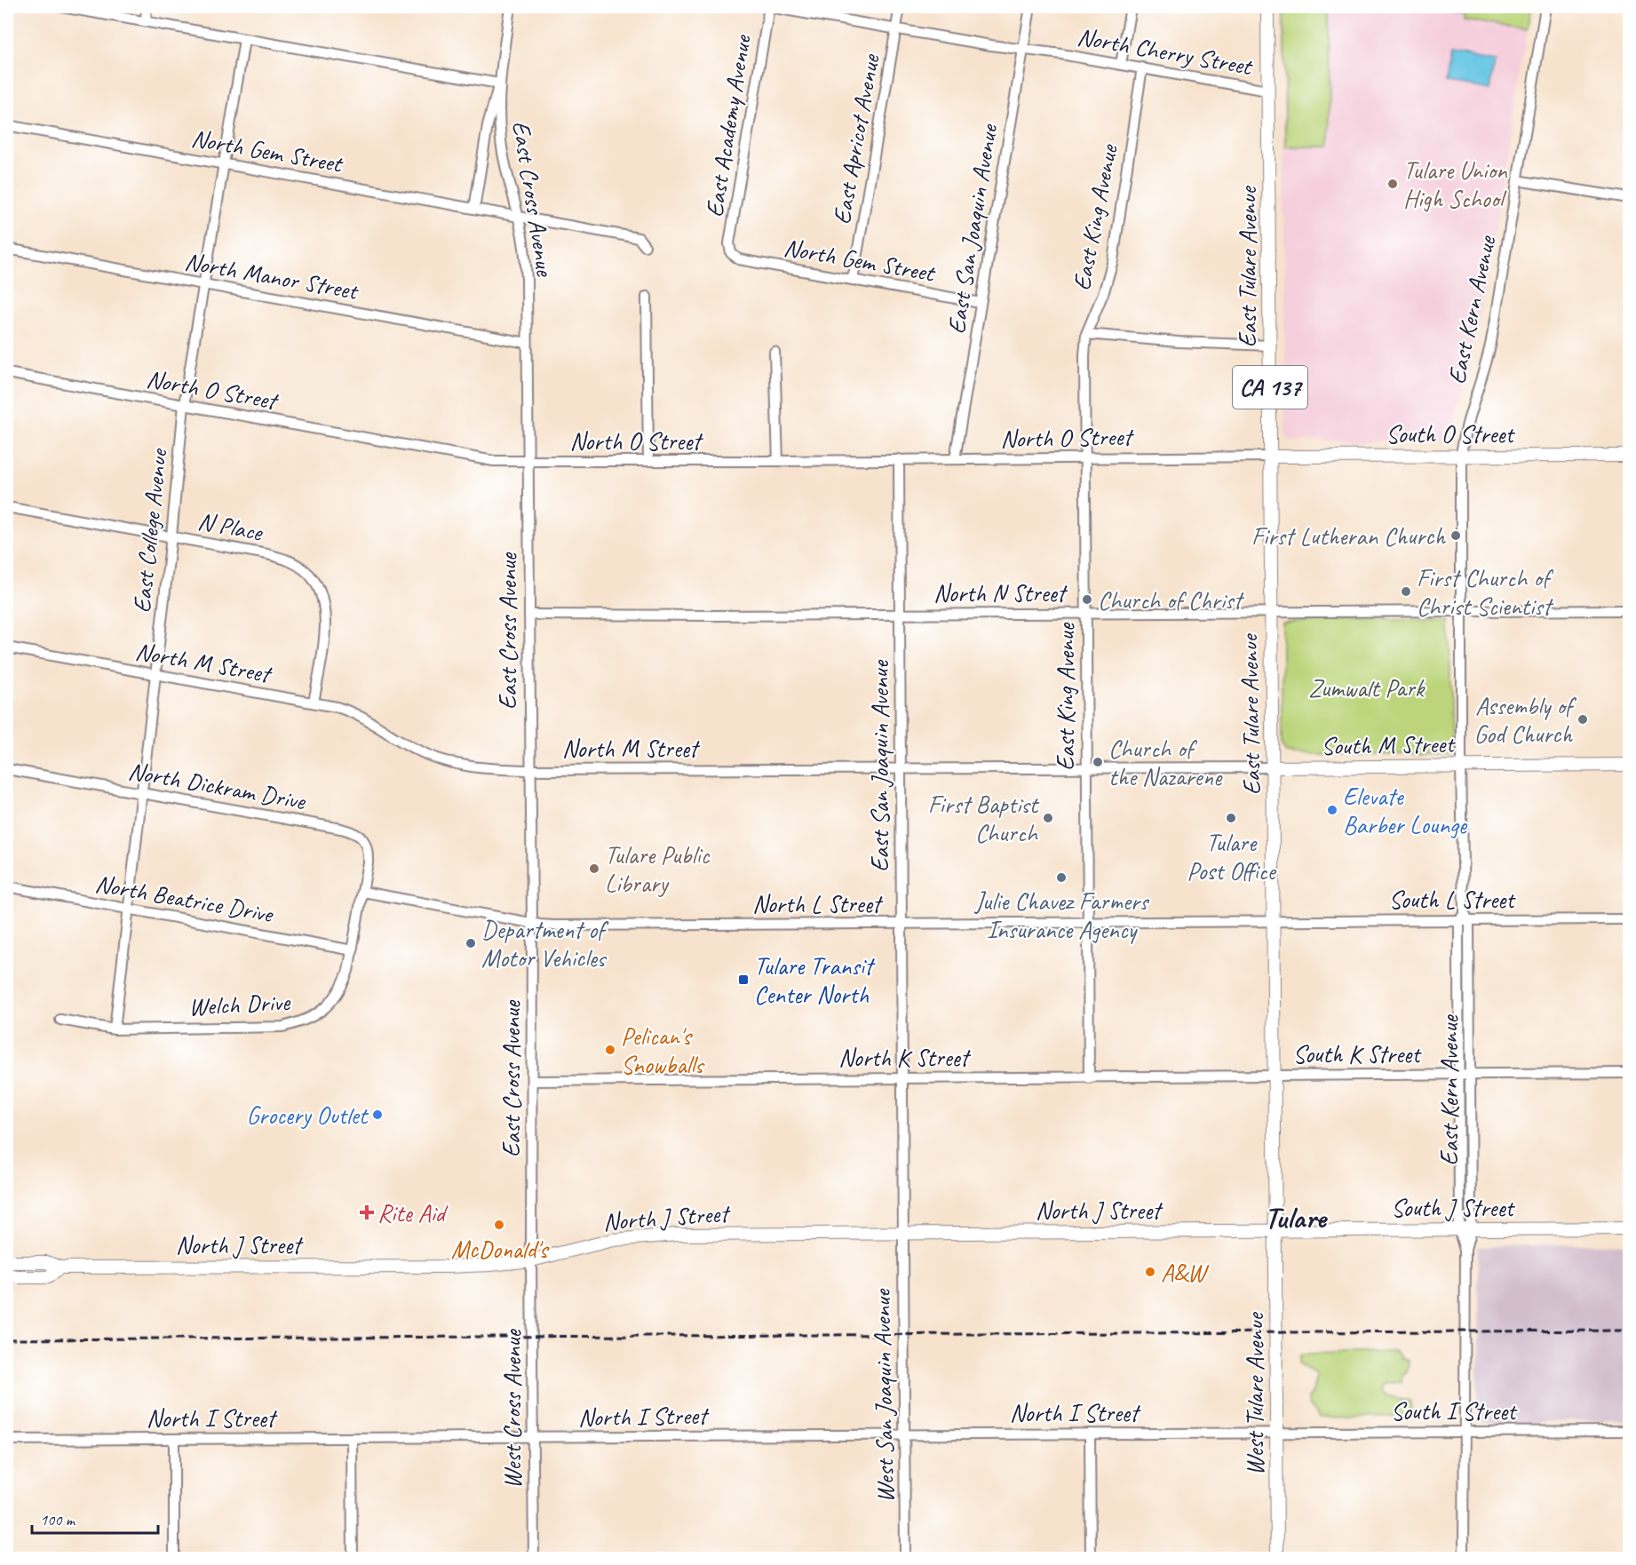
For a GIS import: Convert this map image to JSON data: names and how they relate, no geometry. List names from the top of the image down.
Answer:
{
  "streets": {
    "main road": [
      "East Tulare Avenue",
      "CA 137",
      "South O Street",
      "South M Street",
      "South J Street",
      "North J Street",
      "West Tulare Avenue"
    ],
    "street": [
      "North Cherry Street",
      "East Academy Avenue",
      "East Apricot Avenue",
      "North Gem Street",
      "East Cross Avenue",
      "East King Avenue",
      "East San Joaquin Avenue",
      "North Manor Street",
      "East Kern Avenue",
      "North O Street",
      "N Place",
      "East College Avenue",
      "North N Street",
      "North M Street",
      "North Dickram Drive",
      "North Beatrice Drive",
      "South L Street",
      "North L Street",
      "Welch Drive",
      "South K Street",
      "North K Street",
      "West San Joaquin Avenue",
      "West Cross Avenue",
      "South I Street",
      "North I Street"
    ]
  },
  "crossings": [
    ["North Cherry Street", "East Academy Avenue"],
    ["North Cherry Street", "East Apricot Avenue"],
    ["North Cherry Street", "East King Avenue"],
    ["North Cherry Street", "East San Joaquin Avenue"],
    ["North Cherry Street", "East Tulare Avenue"],
    ["East Academy Avenue", "North Gem Street"],
    ["East Apricot Avenue", "North Gem Street"],
    ["North Gem Street", "East Cross Avenue"],
    ["North Gem Street", "East San Joaquin Avenue"],
    ["North Gem Street", "East College Avenue"],
    ["East Cross Avenue", "North Manor Street"],
    ["East Cross Avenue", "North O Street"],
    ["East Cross Avenue", "North N Street"],
    ["East Cross Avenue", "North M Street"],
    ["East Cross Avenue", "North L Street"],
    ["East Cross Avenue", "North K Street"],
    ["East Cross Avenue", "North J Street"],
    ["East Cross Avenue", "West Cross Avenue"],
    ["East King Avenue", "North O Street"],
    ["East King Avenue", "North N Street"],
    ["East King Avenue", "North M Street"],
    ["East King Avenue", "North L Street"],
    ["East King Avenue", "North K Street"],
    ["East San Joaquin Avenue", "North O Street"],
    ["East San Joaquin Avenue", "North N Street"],
    ["East San Joaquin Avenue", "North M Street"],
    ["East San Joaquin Avenue", "North L Street"],
    ["East San Joaquin Avenue", "North K Street"],
    ["East San Joaquin Avenue", "North J Street"],
    ["East San Joaquin Avenue", "West San Joaquin Avenue"],
    ["East Tulare Avenue", "North O Street"],
    ["East Tulare Avenue", "South O Street"],
    ["East Tulare Avenue", "North N Street"],
    ["East Tulare Avenue", "North M Street"],
    ["East Tulare Avenue", "South M Street"],
    ["East Tulare Avenue", "South L Street"],
    ["East Tulare Avenue", "North L Street"],
    ["East Tulare Avenue", "South K Street"],
    ["East Tulare Avenue", "North K Street"],
    ["East Tulare Avenue", "South J Street"],
    ["East Tulare Avenue", "North J Street"],
    ["East Tulare Avenue", "West Tulare Avenue"],
    ["North Manor Street", "East College Avenue"],
    ["East Kern Avenue", "South O Street"],
    ["East Kern Avenue", "North N Street"],
    ["East Kern Avenue", "South M Street"],
    ["East Kern Avenue", "South L Street"],
    ["East Kern Avenue", "South K Street"],
    ["East Kern Avenue", "South J Street"],
    ["East Kern Avenue", "South I Street"],
    ["North O Street", "South O Street"],
    ["North O Street", "East College Avenue"],
    ["N Place", "East College Avenue"],
    ["N Place", "North M Street"],
    ["East College Avenue", "North M Street"],
    ["East College Avenue", "North Dickram Drive"],
    ["East College Avenue", "North Beatrice Drive"],
    ["East College Avenue", "Welch Drive"],
    ["North M Street", "South M Street"],
    ["North Dickram Drive", "North L Street"],
    ["North Dickram Drive", "Welch Drive"],
    ["North Beatrice Drive", "Welch Drive"],
    ["South L Street", "North L Street"],
    ["North L Street", "Welch Drive"],
    ["South K Street", "North K Street"],
    ["South J Street", "North J Street"],
    ["South J Street", "West Tulare Avenue"],
    ["North J Street", "West Tulare Avenue"],
    ["North J Street", "West San Joaquin Avenue"],
    ["North J Street", "West Cross Avenue"],
    ["West Tulare Avenue", "South I Street"],
    ["West Tulare Avenue", "North I Street"],
    ["West San Joaquin Avenue", "North I Street"],
    ["West Cross Avenue", "North I Street"],
    ["South I Street", "North I Street"]
  ],
  "districts": ["Tulare"],
  "parks": ["Zumwalt Park"],
  "places": {
    "other": [
      "Tulare Union High School",
      "First Lutheran Church",
      "First Church of Christ Scientist",
      "Church of Christ",
      "Assembly of God Church",
      "Church of the Nazarene",
      "Elevate Barber Lounge",
      "First Baptist Church",
      "Tulare Post Office",
      "Tulare Public Library",
      "Julie Chavez Farmers Insurance Agency",
      "Department of Motor Vehicles",
      "Pelican's Snowballs",
      "Grocery Outlet",
      "McDonald's",
      "A&W"
    ],
    "transit": ["Tulare Transit Center North"],
    "health": ["Rite Aid"]
  },
  "scale_bar": "100 m"
}
